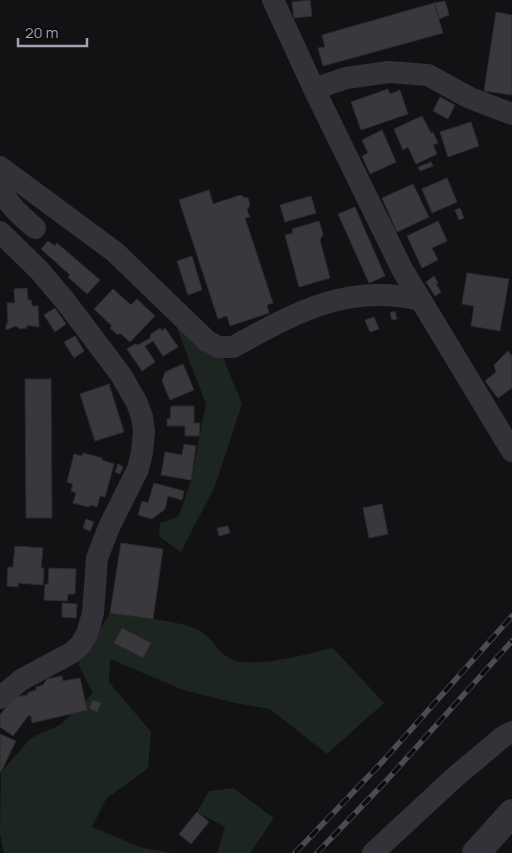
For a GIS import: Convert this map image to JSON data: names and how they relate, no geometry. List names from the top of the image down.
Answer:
{
  "scale_bar": "20 m"
}
